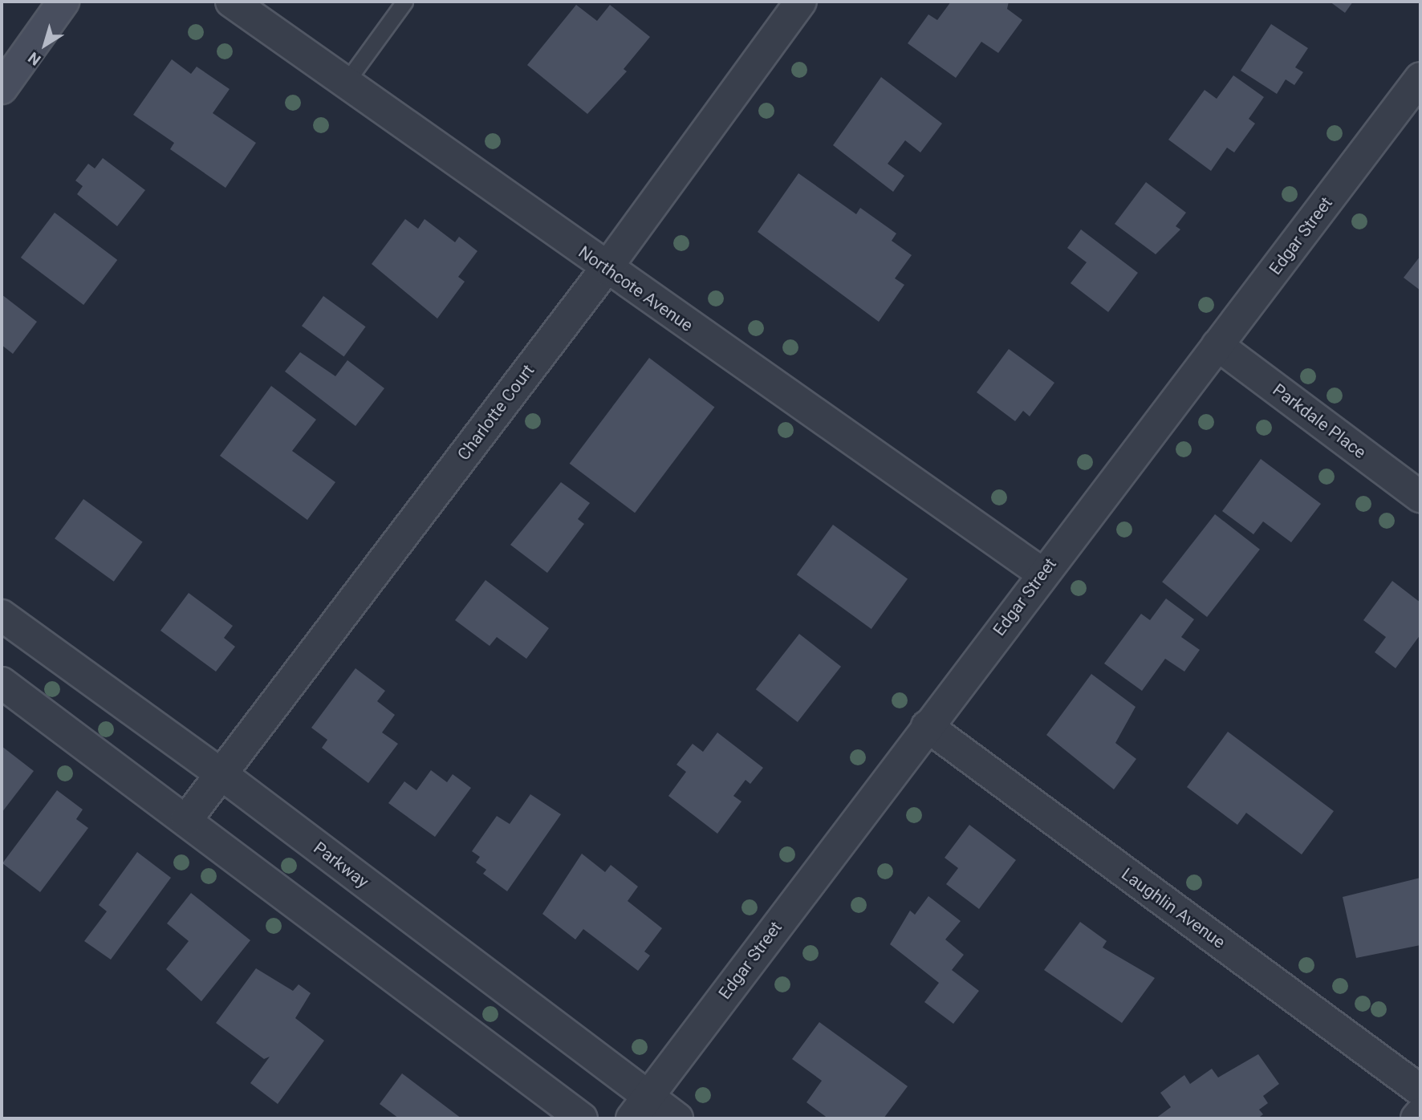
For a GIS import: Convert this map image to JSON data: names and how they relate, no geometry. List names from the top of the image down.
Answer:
{
  "streets": {
    "street": [
      "Edgar Street",
      "Northcote Avenue",
      "Charlotte Court",
      "Parkdale Place",
      "Parkway",
      "Laughlin Avenue"
    ]
  },
  "crossings": [
    ["Edgar Street", "Northcote Avenue"],
    ["Edgar Street", "Parkdale Place"],
    ["Edgar Street", "Parkway"],
    ["Edgar Street", "Laughlin Avenue"],
    ["Northcote Avenue", "Charlotte Court"],
    ["Charlotte Court", "Parkway"]
  ],
  "north": "bottom left"
}
